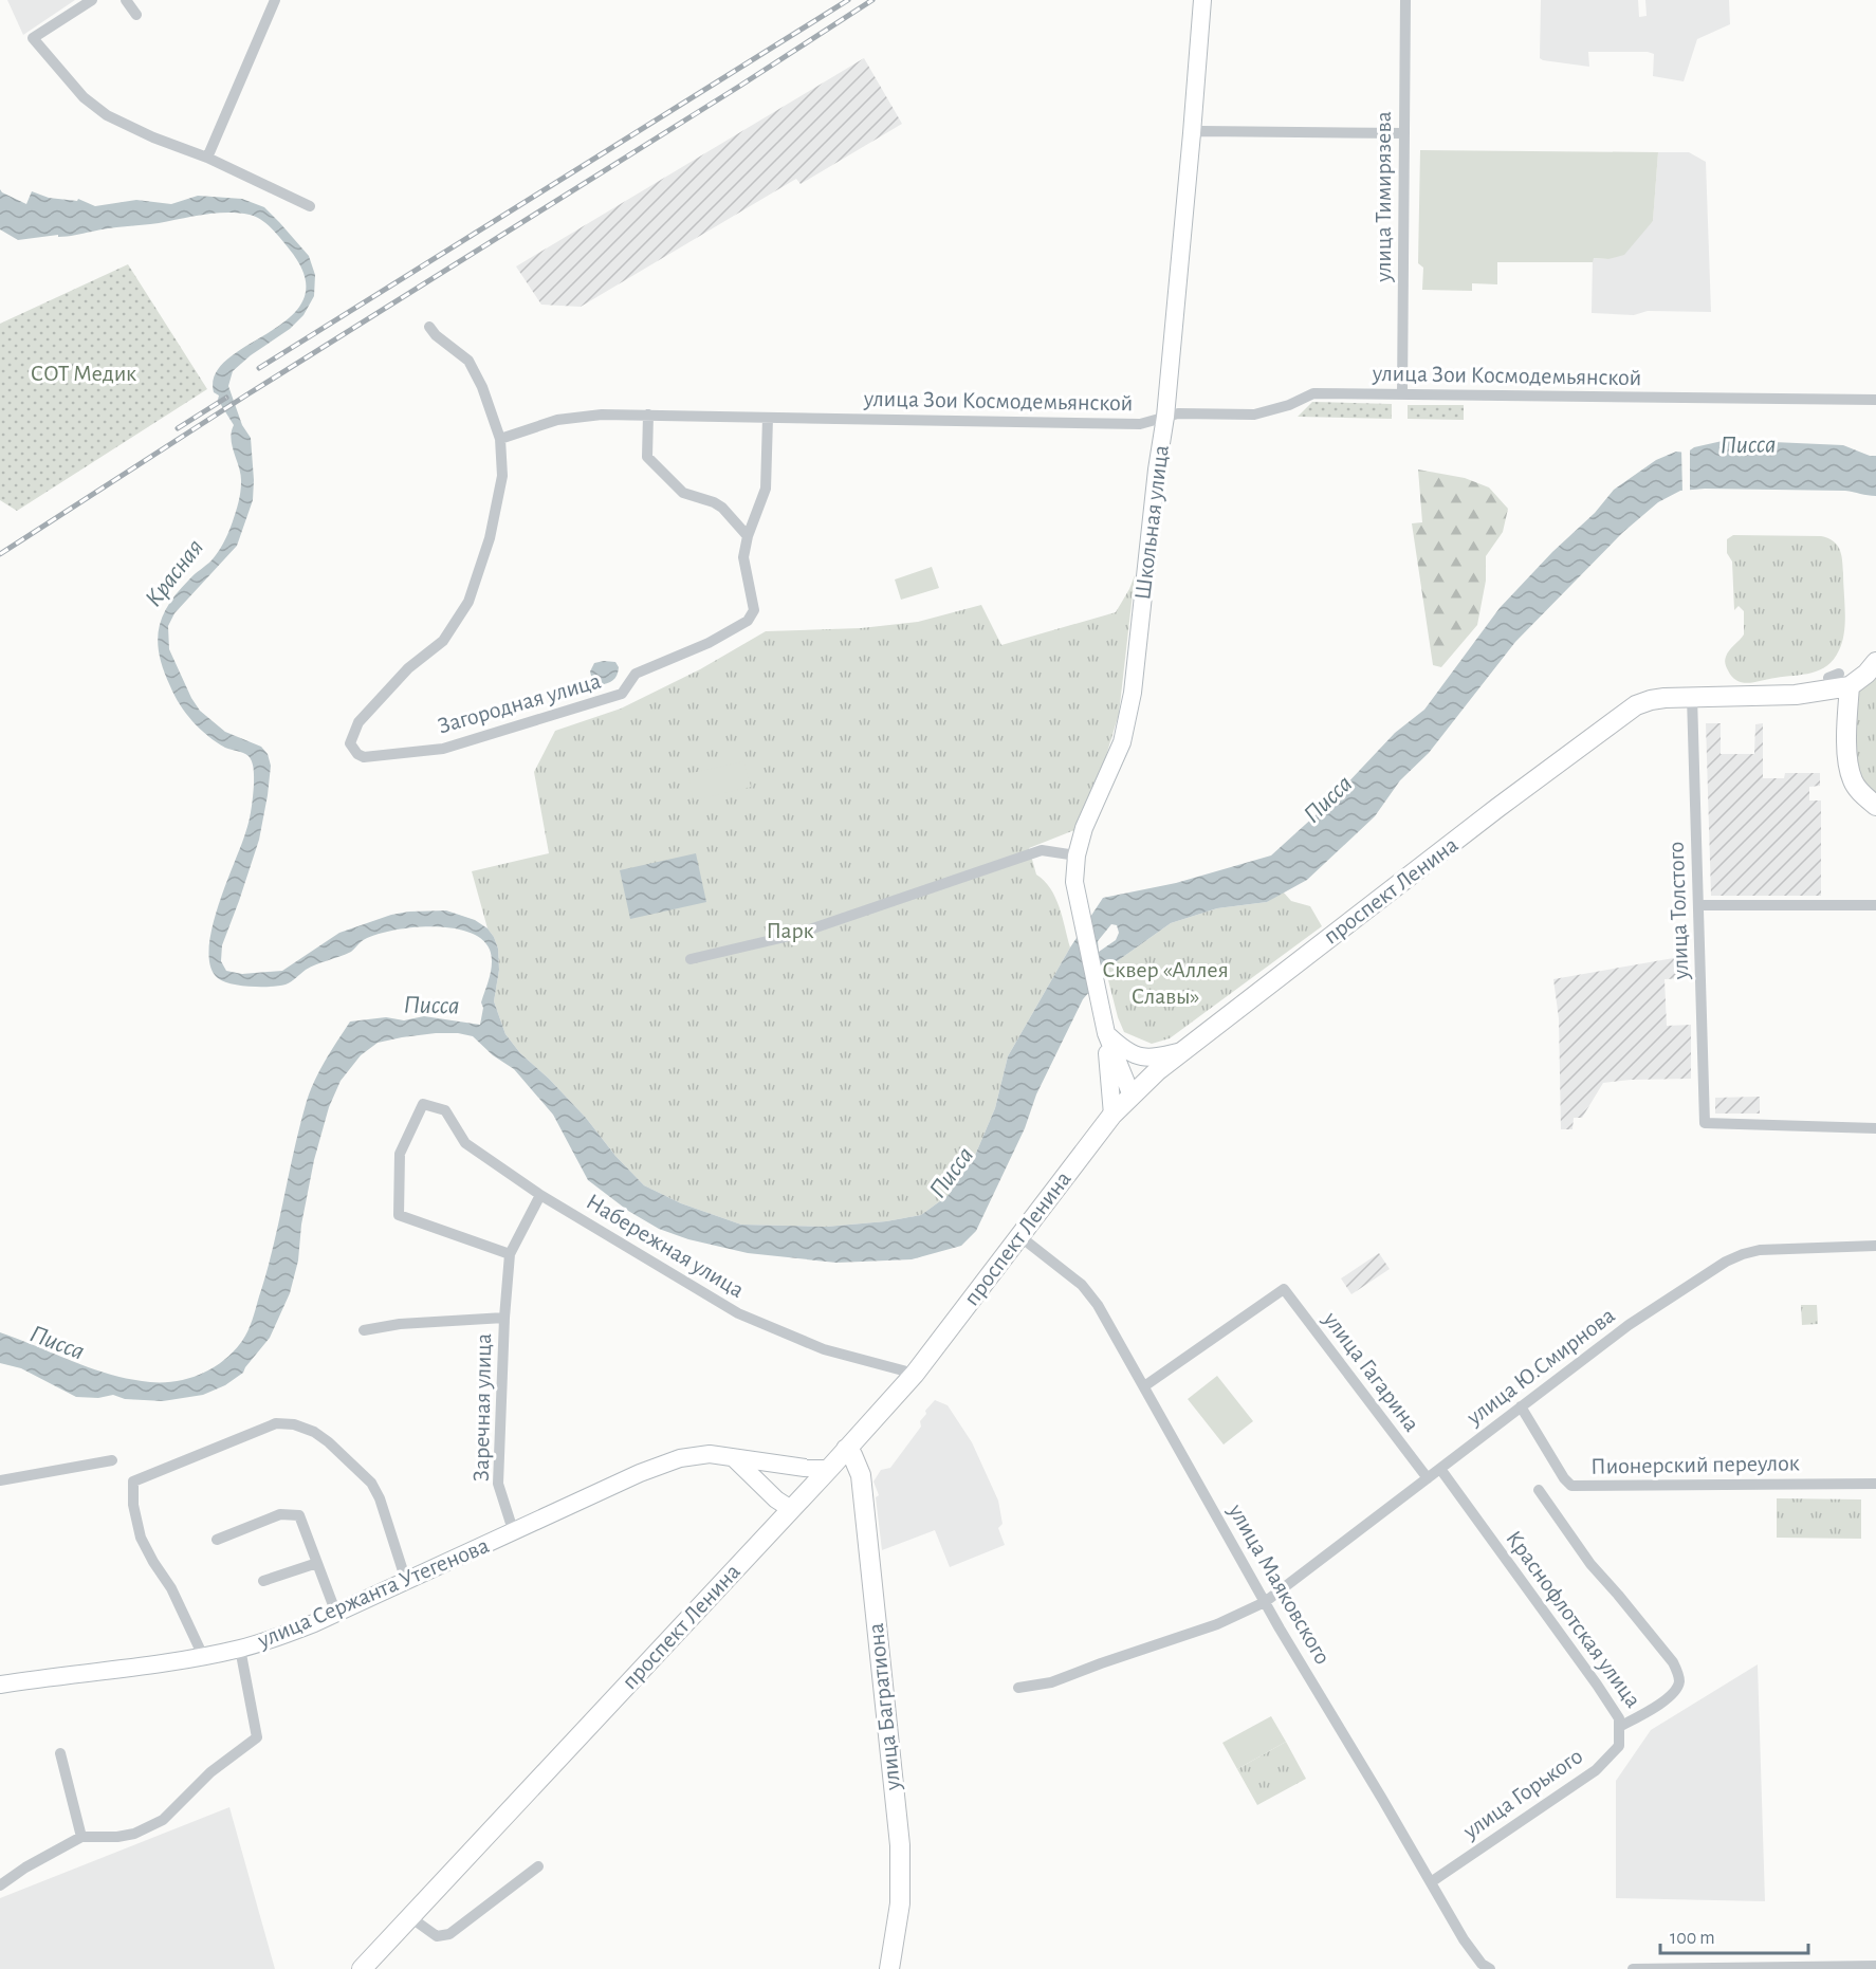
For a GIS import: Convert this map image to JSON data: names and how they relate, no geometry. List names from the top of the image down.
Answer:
{
  "streets": {
    "main road": [
      "Школьная улица",
      "проспект Ленина",
      "улица Сержанта Утегенова",
      "улица Багратиона"
    ],
    "street": [
      "улица Тимирязева",
      "улица Зои Космодемьянской",
      "Загородная улица",
      "улица Толстого",
      "Набережная улица",
      "улица Ю.Смирнова",
      "улица Гагарина",
      "Заречная улица",
      "Пионерский переулок",
      "улица Маяковского",
      "Краснофлотская улица",
      "улица Горького"
    ]
  },
  "crossings": [
    ["улица Тимирязева", "улица Зои Космодемьянской"],
    ["улица Зои Космодемьянской", "Школьная улица"],
    ["улица Зои Космодемьянской", "Загородная улица"],
    ["Школьная улица", "проспект Ленина"],
    ["проспект Ленина", "улица Толстого"],
    ["проспект Ленина", "Набережная улица"],
    ["проспект Ленина", "улица Маяковского"],
    ["проспект Ленина", "улица Сержанта Утегенова"],
    ["проспект Ленина", "улица Багратиона"],
    ["Набережная улица", "Заречная улица"],
    ["улица Ю.Смирнова", "улица Гагарина"],
    ["улица Ю.Смирнова", "Пионерский переулок"],
    ["улица Ю.Смирнова", "улица Маяковского"],
    ["улица Ю.Смирнова", "Краснофлотская улица"],
    ["улица Гагарина", "улица Маяковского"],
    ["Заречная улица", "улица Сержанта Утегенова"],
    ["улица Маяковского", "улица Горького"],
    ["Краснофлотская улица", "улица Горького"]
  ],
  "water": ["Писса", "Красная"],
  "parks": ["СОТ Медик", "Парк", "Сквер «Аллея Славы»"],
  "scale_bar": "100 m"
}
